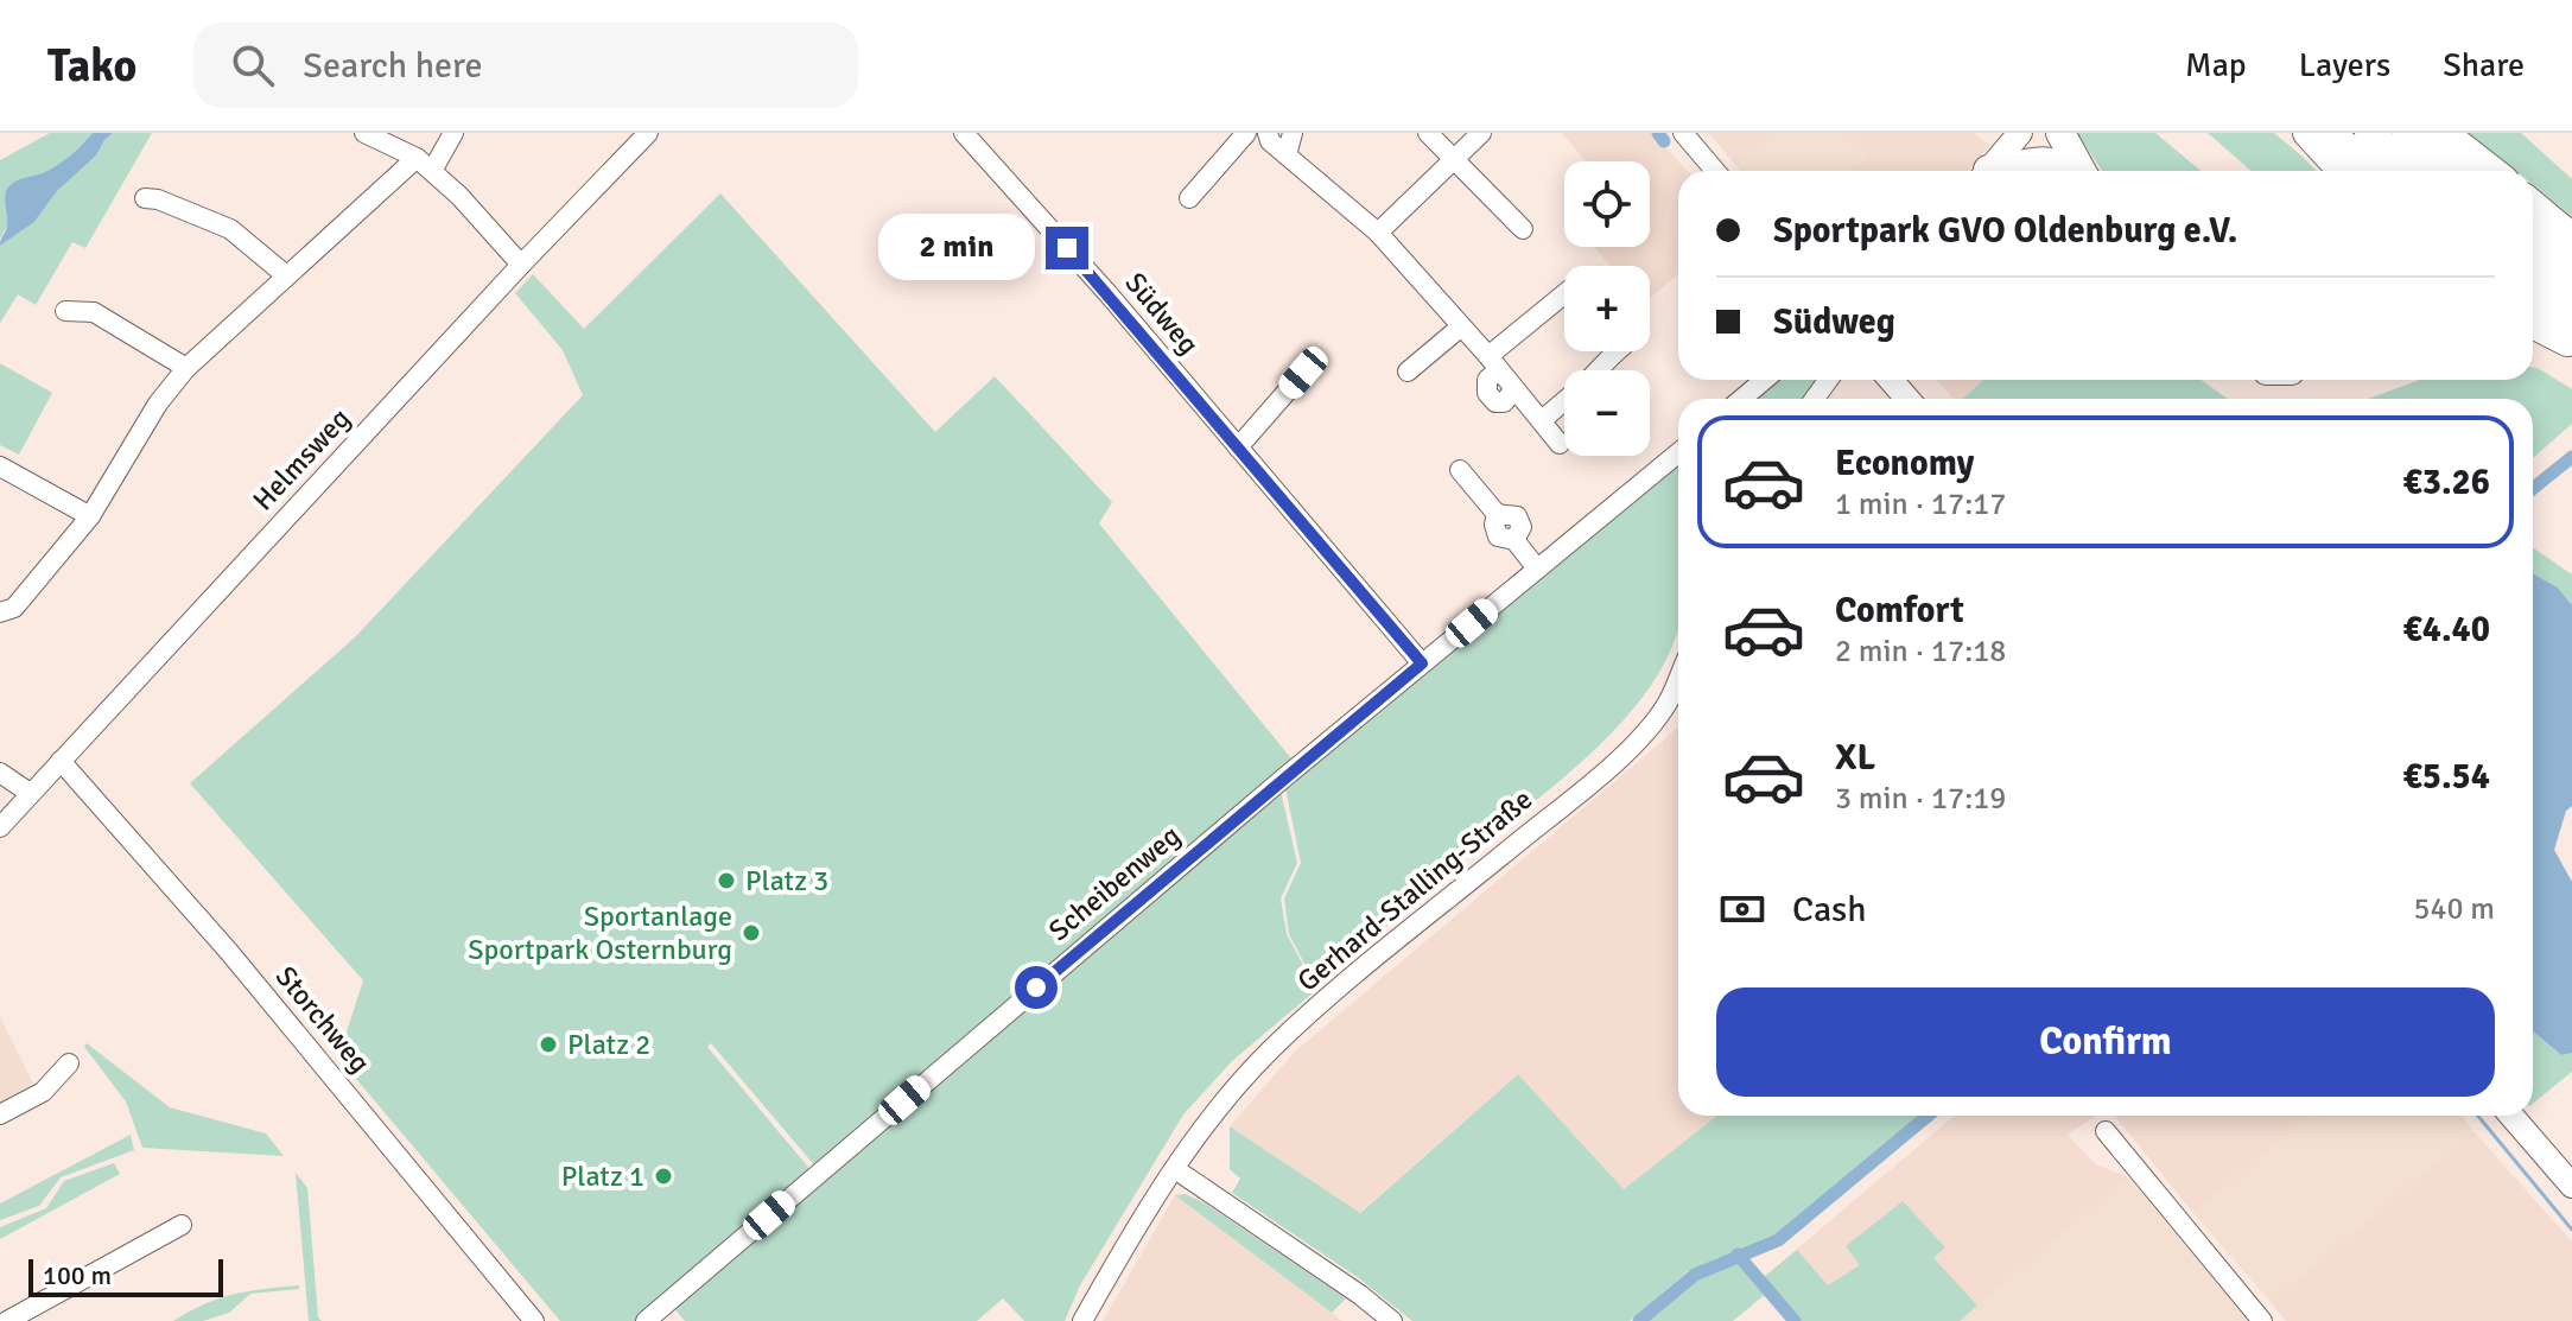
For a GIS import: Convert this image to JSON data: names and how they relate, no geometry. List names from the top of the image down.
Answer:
{
  "streets": {
    "street": [
      "Südweg",
      "Helmsweg",
      "Scheibenweg",
      "Gerhard-Stalling-Straße",
      "Storchweg"
    ]
  },
  "crossings": [
    ["Südweg", "Scheibenweg"],
    ["Helmsweg", "Storchweg"]
  ],
  "places": [
    "Platz 3",
    "Sportanlage Sportpark Osternburg",
    "Platz 2",
    "Platz 1"
  ],
  "scale_bar": "100 m",
  "page": {
    "header": "Tako",
    "search": "Search here",
    "nav": ["Map", "Layers", "Share"],
    "map_buttons": ["+", "−"],
    "banner": ["Sportpark GVO Oldenburg e.V.", "Südweg"],
    "bubble": "2 min",
    "list": [
      {
        "name": "Economy",
        "note": "1 min · 17:17",
        "value": "€3.26"
      },
      {
        "name": "Comfort",
        "note": "2 min · 17:18",
        "value": "€4.40"
      },
      {
        "name": "XL",
        "note": "3 min · 17:19",
        "value": "€5.54"
      }
    ],
    "pay": ["Cash", "540 m"],
    "buttons": "Confirm",
    "scale": "100 m"
  }
}
